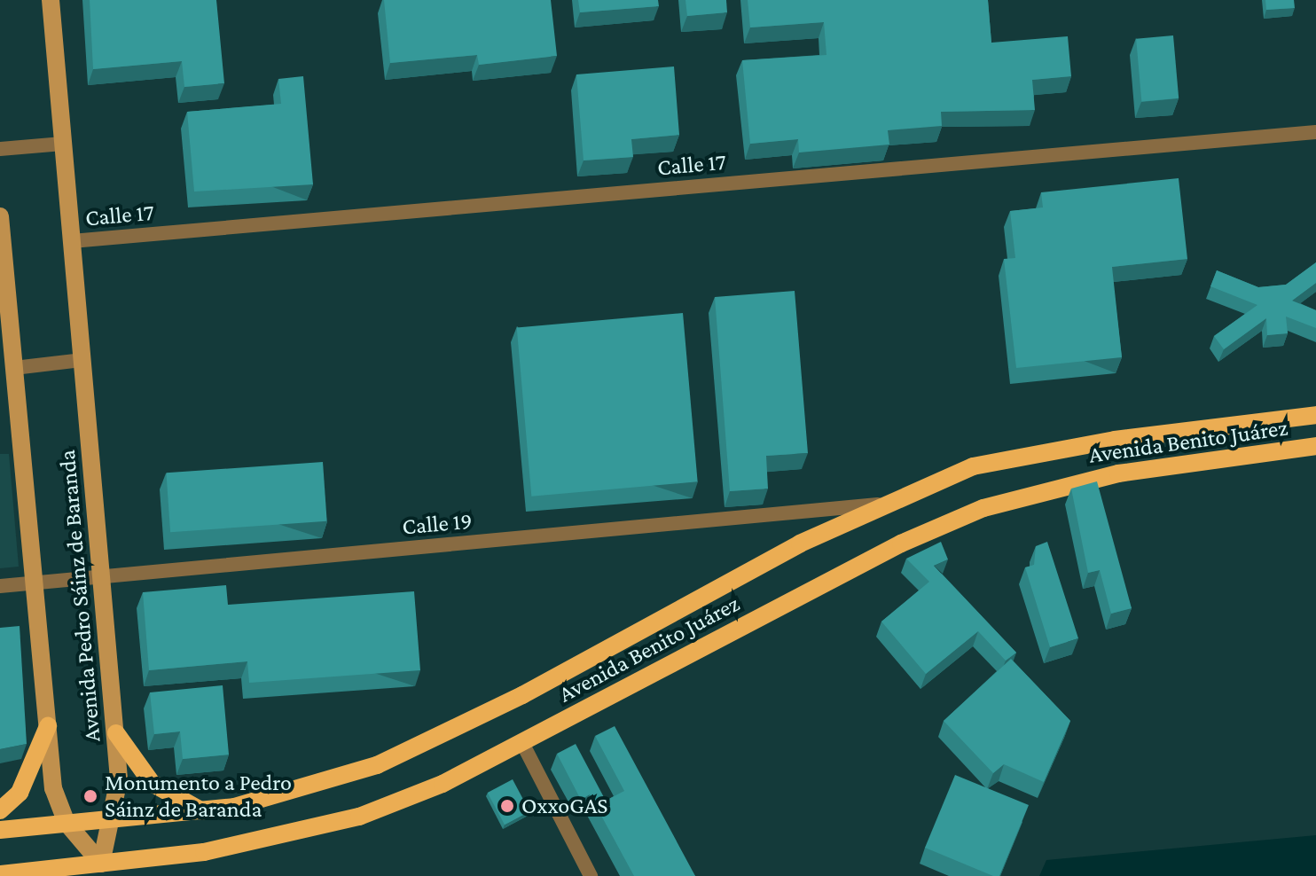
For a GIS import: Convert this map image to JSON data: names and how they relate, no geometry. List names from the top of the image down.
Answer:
{
  "streets": {
    "main road": ["Avenida Benito Juárez"],
    "street": ["Calle 17", "Calle 19", "Avenida Pedro Sáinz de Baranda"]
  },
  "crossings": [
    ["Calle 17", "Avenida Pedro Sáinz de Baranda"],
    ["Avenida Benito Juárez", "Calle 19"],
    ["Avenida Benito Juárez", "Avenida Pedro Sáinz de Baranda"],
    ["Calle 19", "Avenida Pedro Sáinz de Baranda"]
  ],
  "places": ["Monumento a Pedro Sáinz de Baranda", "OxxoGAS"]
}
